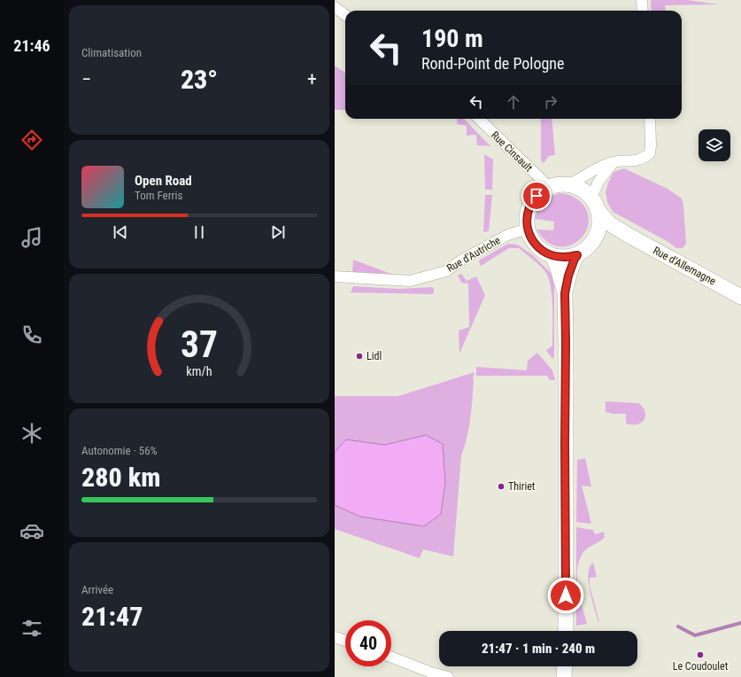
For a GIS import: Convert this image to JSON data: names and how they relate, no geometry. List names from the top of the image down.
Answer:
{
  "streets": {
    "street": ["Rue Cinsault", "Rue d'Autriche", "Rue d'Allemagne"]
  },
  "crossings": [
    ["Rue Cinsault", "Rue d'Autriche"],
    ["Rue Cinsault", "Rue d'Allemagne"],
    ["Rue d'Autriche", "Rue d'Allemagne"]
  ],
  "places": ["Lidl", "Thiriet", "Le Coudoulet"],
  "page": {
    "tabs": "21:46",
    "tile": [
      "Climatisation",
      ["Autonomie · 56%", "280 km"],
      ["Arrivée", "21:47"]
    ],
    "turn": ["190 m", "Rond-Point de Pologne"],
    "heat": ["−", "23°", "+"],
    "song": ["Open Road", "Tom Ferris"],
    "limit": "40",
    "trip": "21:47 · 1 min · 240 m",
    "gauge": ["37", "km/h"]
  }
}
